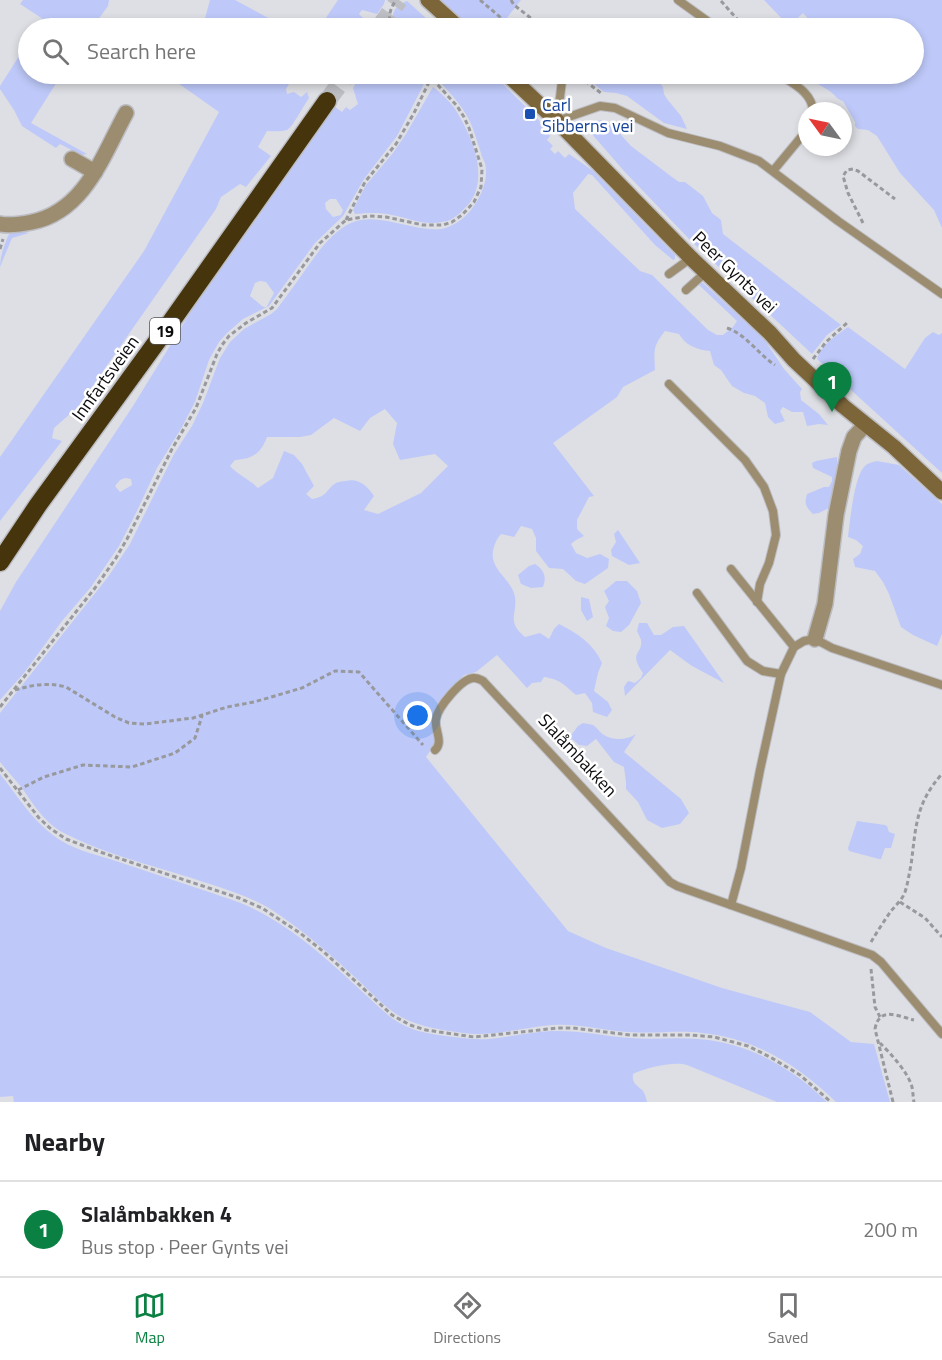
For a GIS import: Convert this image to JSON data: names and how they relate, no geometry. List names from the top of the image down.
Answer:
{
  "streets": {
    "highway": ["19", "Innfartsveien"],
    "street": ["Peer Gynts vei"],
    "lane": ["Slalåmbakken"]
  },
  "places": {
    "transit": ["Carl Sibberns vei"]
  },
  "north": "top left",
  "page": {
    "search": "Search here",
    "pins": "1",
    "heading": "Nearby",
    "list": [
      {
        "mark": "1",
        "name": "Slalåmbakken 4",
        "note": "Bus stop · Peer Gynts vei",
        "value": "200 m"
      }
    ],
    "nav": ["Map", "Directions", "Saved"]
  }
}
